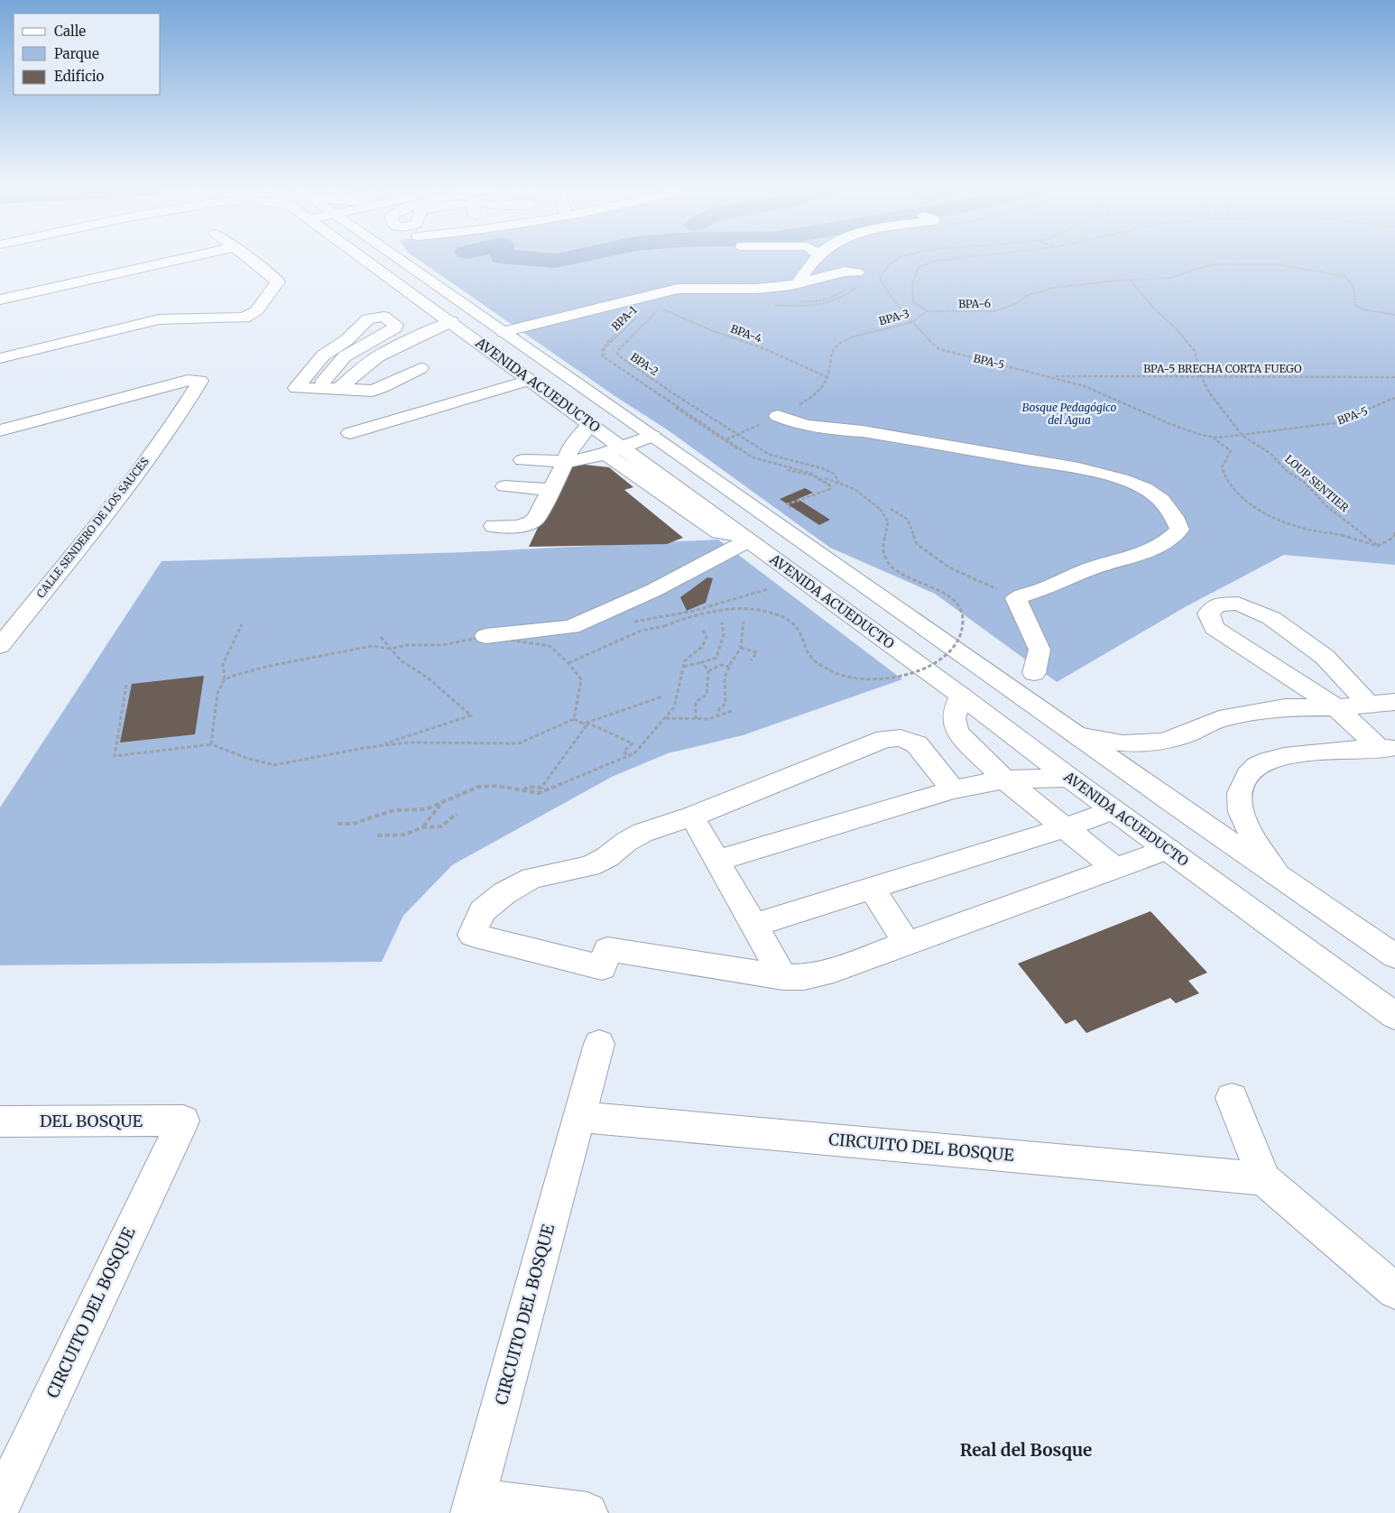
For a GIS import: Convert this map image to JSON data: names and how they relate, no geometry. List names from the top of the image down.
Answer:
{
  "streets": {
    "street": [
      "AVENIDA ACUEDUCTO",
      "CALLE SENDERO DE LOS SAUCES",
      "DEL BOSQUE",
      "CIRCUITO DEL BOSQUE"
    ],
    "path": [
      "BPA-6",
      "BPA-3",
      "BPA-1",
      "BPA-4",
      "BPA-5",
      "BPA-2",
      "BPA-5 BRECHA CORTA FUEGO",
      "LOUP SENTIER"
    ]
  },
  "crossings": [
    ["BPA-6", "BPA-3"],
    ["BPA-3", "BPA-1"],
    ["BPA-3", "BPA-4"],
    ["BPA-3", "BPA-5"],
    ["BPA-3", "BPA-2"],
    ["BPA-1", "BPA-2"],
    ["BPA-4", "BPA-2"],
    ["BPA-5", "BPA-5 BRECHA CORTA FUEGO"],
    ["BPA-5", "LOUP SENTIER"],
    ["DEL BOSQUE", "CIRCUITO DEL BOSQUE"]
  ],
  "districts": ["Real del Bosque"],
  "parks": ["Bosque Pedagógico del Agua"],
  "legend": ["Calle", "Parque", "Edificio"]
}
